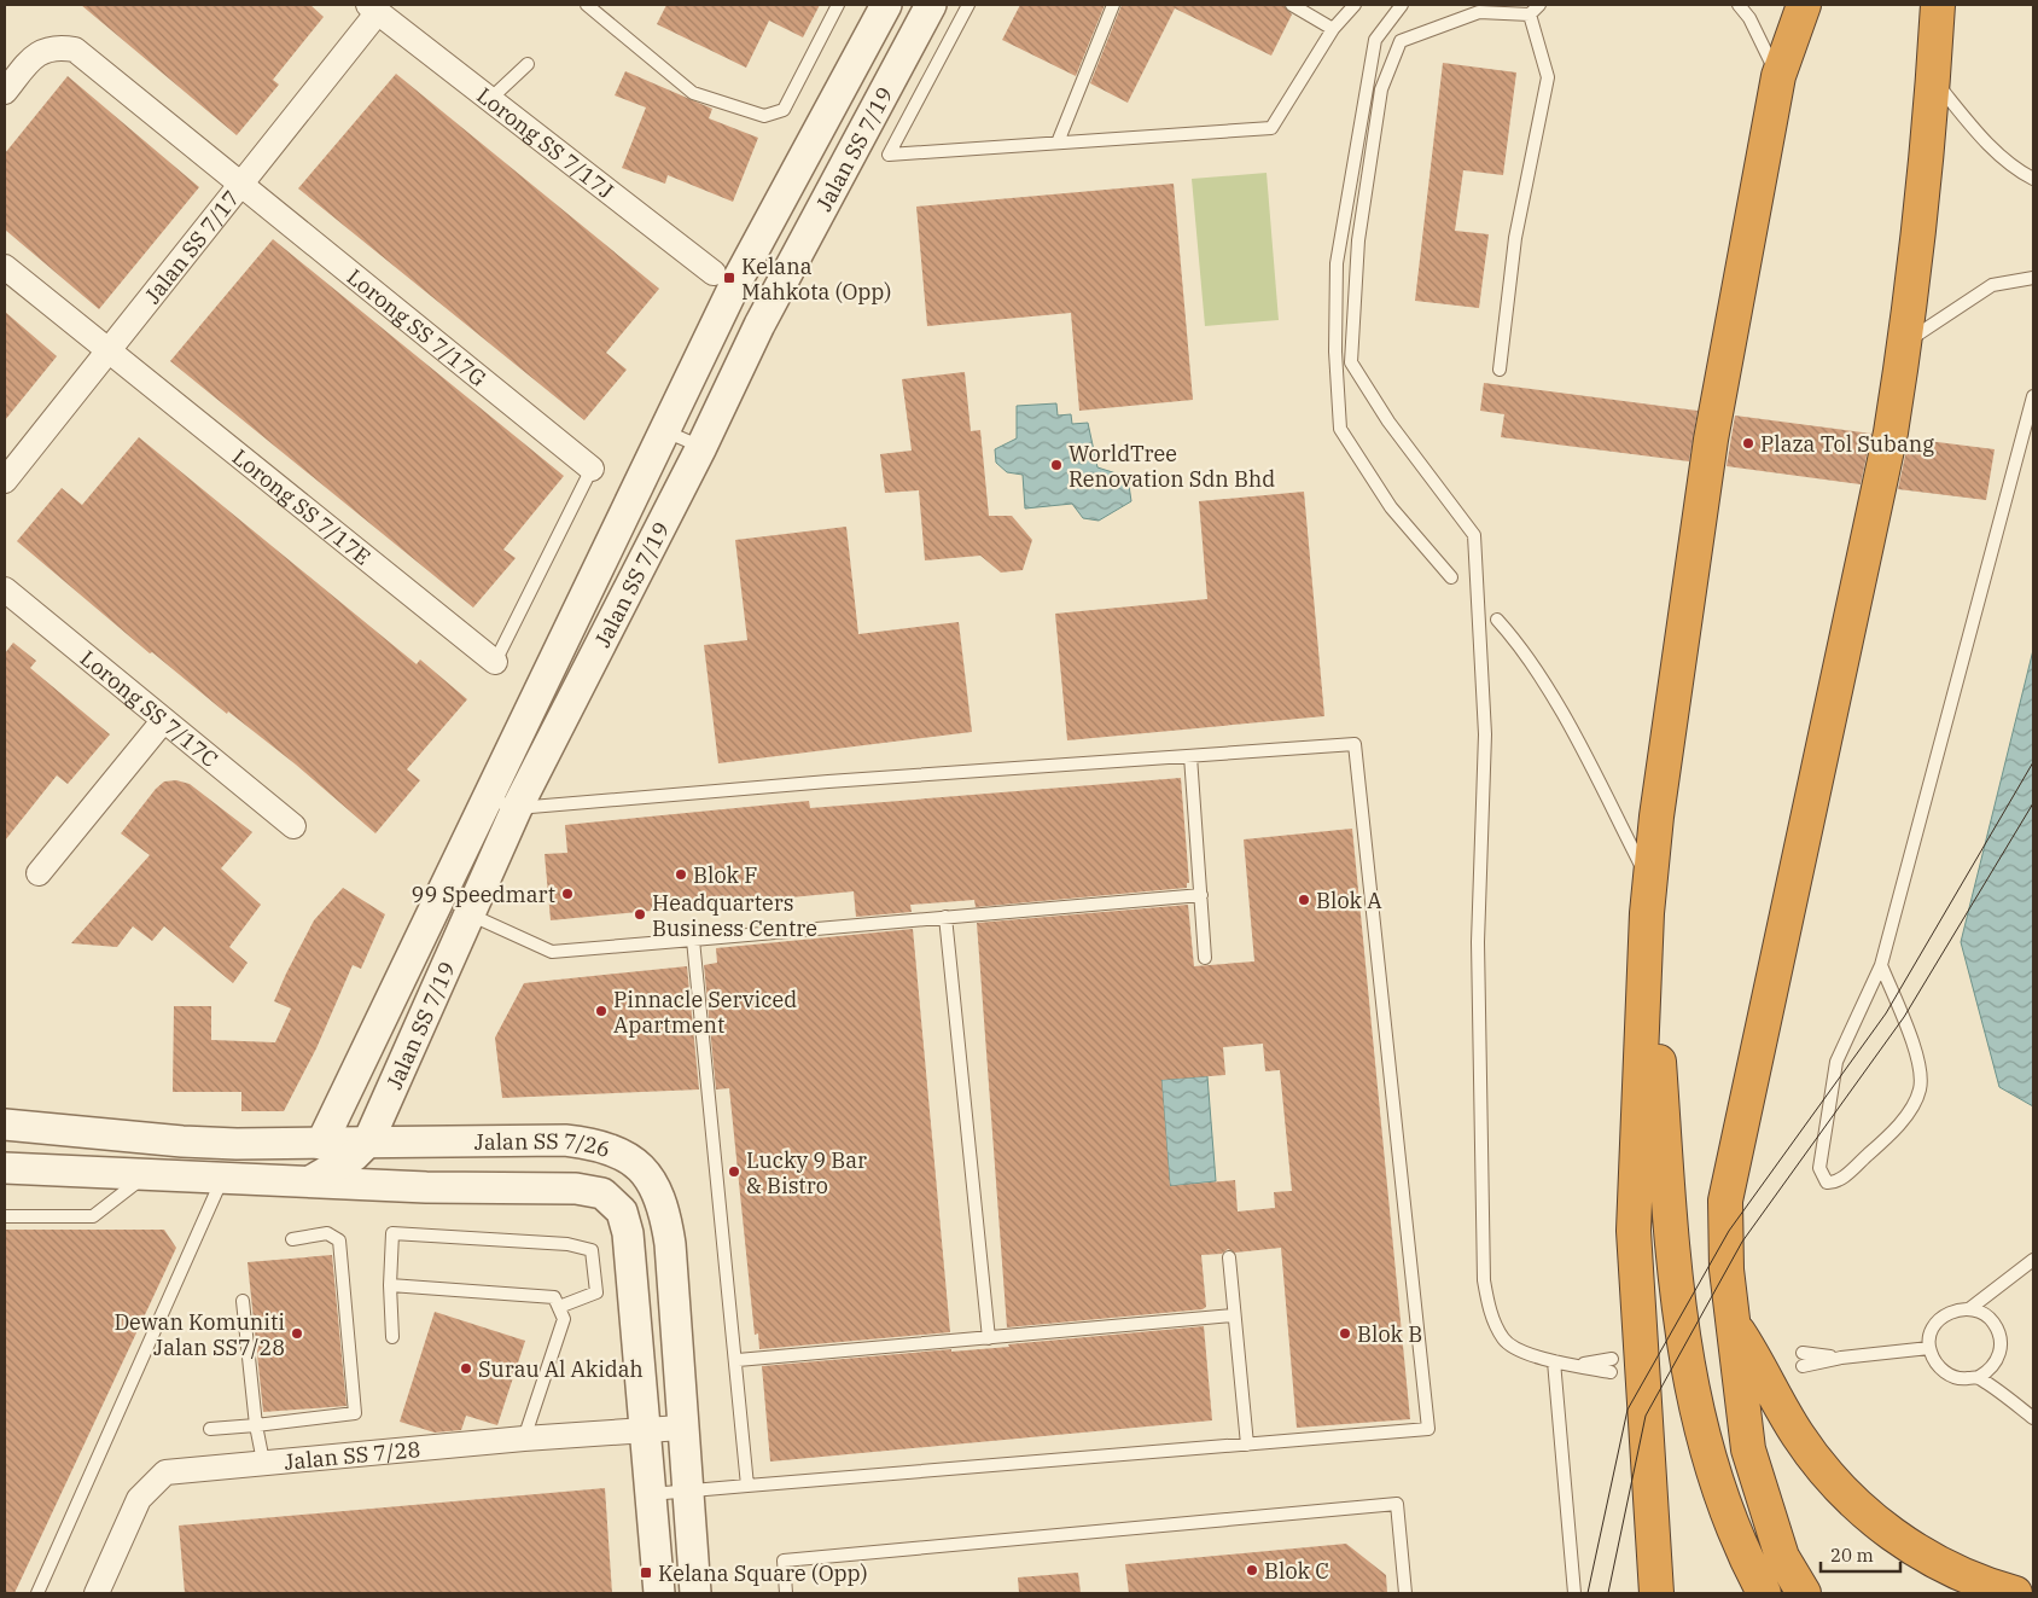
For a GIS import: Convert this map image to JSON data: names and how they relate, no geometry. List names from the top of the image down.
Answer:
{
  "streets": {
    "street": [
      "Lorong SS 7/17J",
      "Jalan SS 7/19",
      "Jalan SS 7/17",
      "Lorong SS 7/17G",
      "Lorong SS 7/17E",
      "Lorong SS 7/17C",
      "Jalan SS 7/26",
      "Jalan SS 7/28"
    ]
  },
  "crossings": [
    ["Lorong SS 7/17J", "Jalan SS 7/17"],
    ["Jalan SS 7/19", "Jalan SS 7/26"],
    ["Jalan SS 7/17", "Lorong SS 7/17G"],
    ["Jalan SS 7/17", "Lorong SS 7/17E"],
    ["Jalan SS 7/26", "Jalan SS 7/28"]
  ],
  "places": {
    "transit": ["Kelana Mahkota (Opp)", "Kelana Square (Opp)"],
    "other": [
      "Plaza Tol Subang",
      "WorldTree Renovation Sdn Bhd",
      "Blok F",
      "99 Speedmart",
      "Blok A",
      "Headquarters Business Centre",
      "Pinnacle Serviced Apartment",
      "Lucky 9 Bar & Bistro",
      "Dewan Komuniti Jalan SS7/28",
      "Blok B",
      "Surau Al Akidah",
      "Blok C"
    ]
  },
  "scale_bar": "20 m"
}
